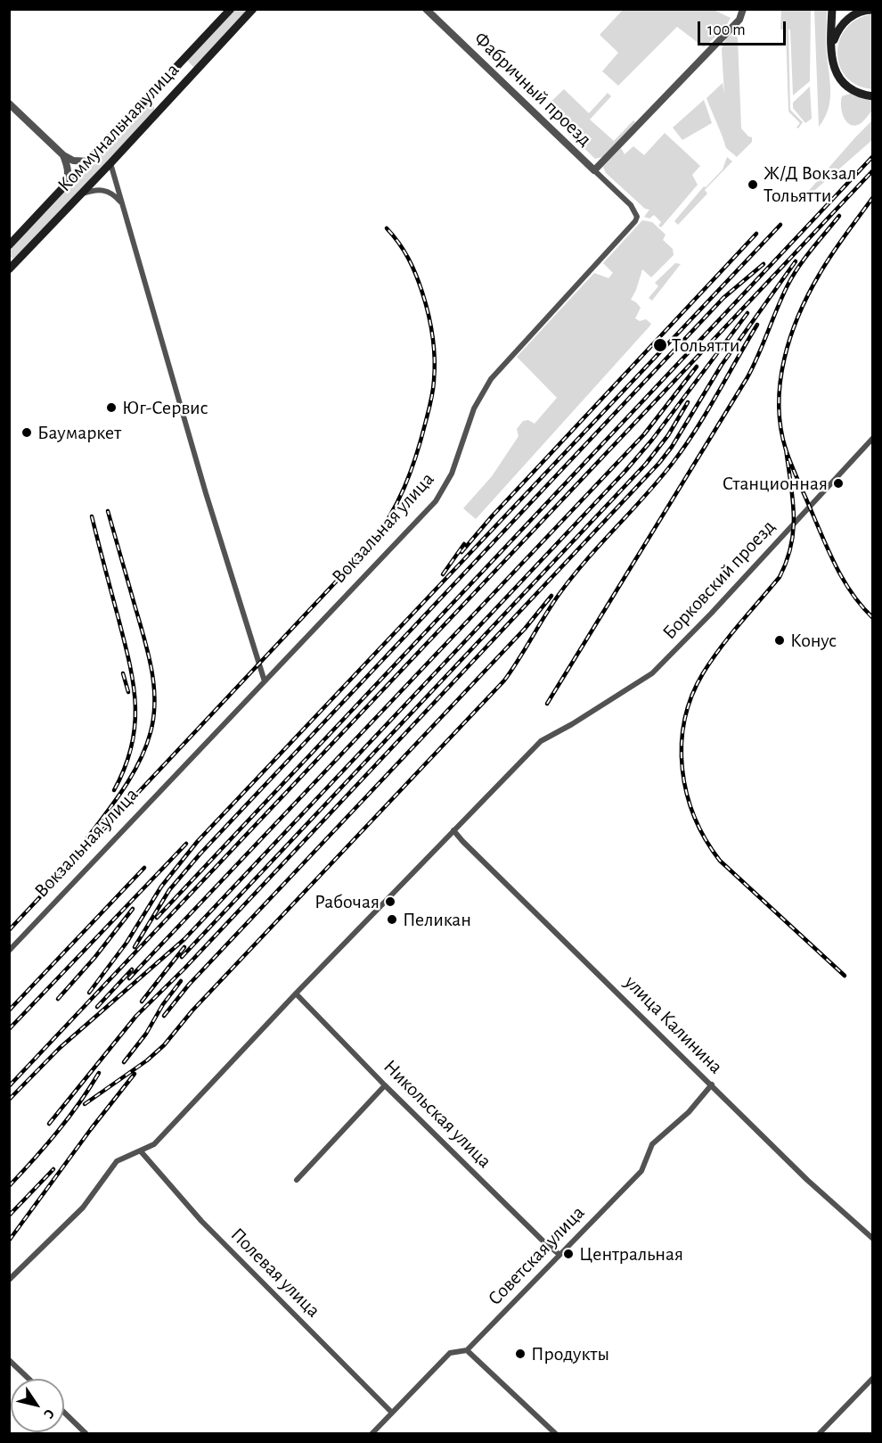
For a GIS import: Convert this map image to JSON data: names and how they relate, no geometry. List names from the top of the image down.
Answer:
{
  "streets": {
    "main road": ["Коммунальная улица"],
    "street": [
      "Фабричный проезд",
      "Вокзальная улица",
      "Борковский проезд",
      "улица Калинина",
      "Никольская улица",
      "Советская улица",
      "Полевая улица"
    ]
  },
  "crossings": [
    ["Фабричный проезд", "Вокзальная улица"],
    ["Борковский проезд", "улица Калинина"],
    ["улица Калинина", "Советская улица"],
    ["Никольская улица", "Советская улица"],
    ["Советская улица", "Полевая улица"]
  ],
  "places": [
    "Ж/Д Вокзал Тольятти",
    "Тольятти",
    "Юг-Сервис",
    "Баумаркет",
    "Станционная",
    "Конус",
    "Рабочая",
    "Пеликан",
    "Центральная",
    "Продукты"
  ],
  "scale_bar": "100 m",
  "north": "bottom right"
}
